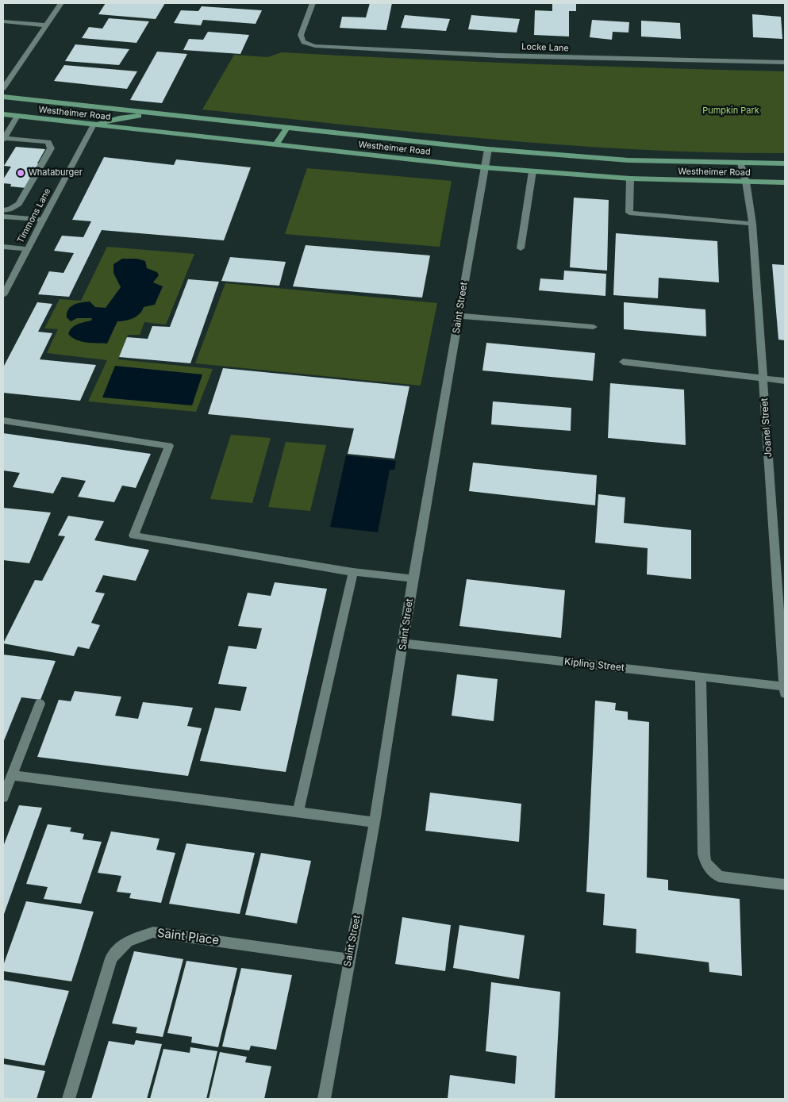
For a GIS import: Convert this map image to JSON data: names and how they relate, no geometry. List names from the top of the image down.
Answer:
{
  "streets": {
    "main road": ["Westheimer Road"],
    "street": [
      "Locke Lane",
      "Timmons Lane",
      "Saint Street",
      "Joanel Street",
      "Kipling Street",
      "Saint Place"
    ]
  },
  "crossings": [
    ["Westheimer Road", "Timmons Lane"],
    ["Westheimer Road", "Saint Street"],
    ["Westheimer Road", "Joanel Street"],
    ["Saint Street", "Kipling Street"],
    ["Saint Street", "Saint Place"],
    ["Joanel Street", "Kipling Street"]
  ],
  "parks": ["Pumpkin Park"],
  "places": ["Whataburger"]
}
